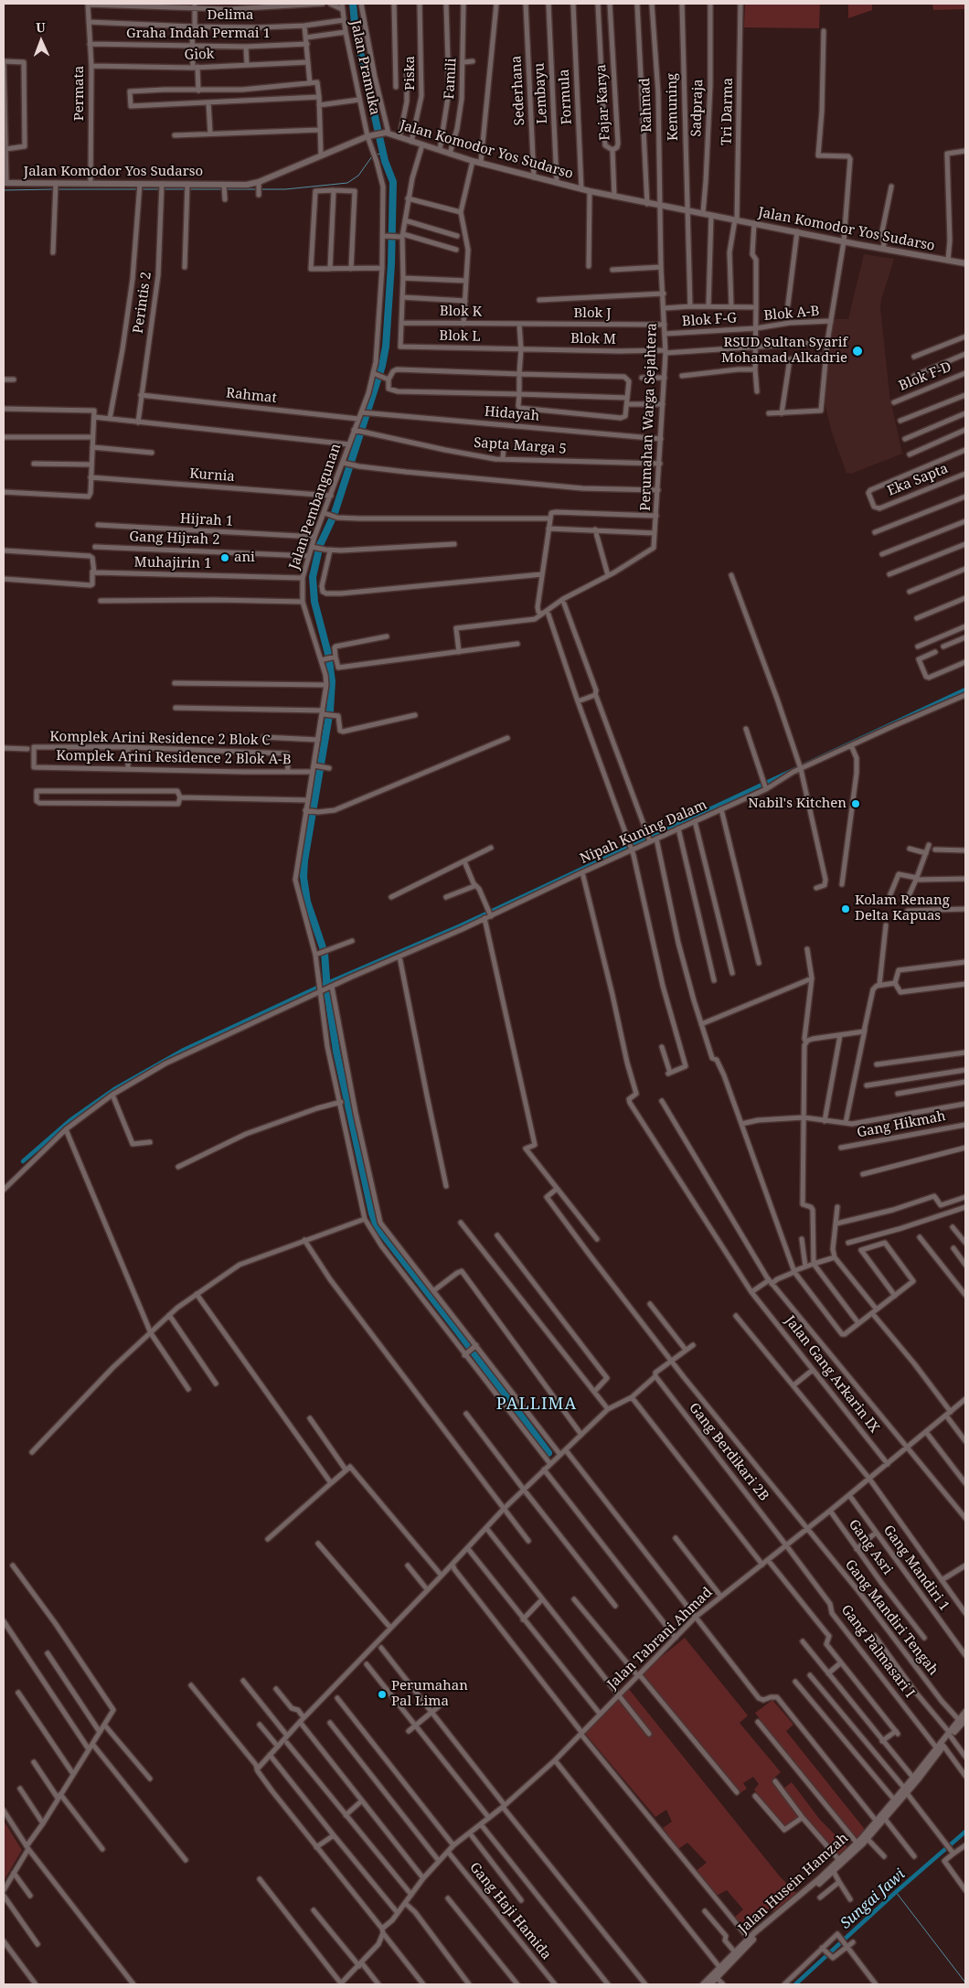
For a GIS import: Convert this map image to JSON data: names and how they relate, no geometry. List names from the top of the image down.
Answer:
{
  "streets": {
    "street": [
      "Delima",
      "Graha Indah Permai 1",
      "Giok",
      "Jalan Pramuka",
      "Piska",
      "Famili",
      "Sederhana",
      "Permata",
      "Lembayu",
      "Formula",
      "Fajar Karya",
      "Rahmad",
      "Kemuning",
      "Sadpraja",
      "Tri Darma",
      "Jalan Komodor Yos Sudarso",
      "Perintis 2",
      "Blok K",
      "Blok J",
      "Blok A-B",
      "Blok F-G",
      "Blok L",
      "Blok M",
      "Blok F-D",
      "Rahmat",
      "Hidayah",
      "Perumahan Warga Sejahtera",
      "Sapta Marga 5",
      "Kurnia",
      "Eka Sapta",
      "Jalan Pembangunan",
      "Hijrah 1",
      "Gang Hijrah 2",
      "Muhajirin 1",
      "Komplek Arini Residence 2 Blok C",
      "Komplek Arini Residence 2 Blok A-B",
      "Nipah Kuning Dalam",
      "Gang Hikmah",
      "Jalan Gang Arkarin IX",
      "Gang Berdikari 2B",
      "Gang Asri",
      "Gang Mandiri 1",
      "Gang Mandiri Tengah",
      "Jalan Tabrani Ahmad",
      "Gang Palmasari I",
      "Jalan Husein Hamzah",
      "Gang Haji Hamida"
    ]
  },
  "crossings": [
    ["Delima", "Jalan Pramuka"],
    ["Delima", "Permata"],
    ["Graha Indah Permai 1", "Permata"],
    ["Giok", "Permata"],
    ["Jalan Pramuka", "Jalan Komodor Yos Sudarso"],
    ["Jalan Pramuka", "Jalan Pembangunan"],
    ["Piska", "Jalan Komodor Yos Sudarso"],
    ["Famili", "Jalan Komodor Yos Sudarso"],
    ["Sederhana", "Jalan Komodor Yos Sudarso"],
    ["Permata", "Jalan Komodor Yos Sudarso"],
    ["Lembayu", "Jalan Komodor Yos Sudarso"],
    ["Formula", "Jalan Komodor Yos Sudarso"],
    ["Fajar Karya", "Jalan Komodor Yos Sudarso"],
    ["Rahmad", "Jalan Komodor Yos Sudarso"],
    ["Rahmad", "Perumahan Warga Sejahtera"],
    ["Kemuning", "Jalan Komodor Yos Sudarso"],
    ["Sadpraja", "Jalan Komodor Yos Sudarso"],
    ["Tri Darma", "Jalan Komodor Yos Sudarso"],
    ["Jalan Komodor Yos Sudarso", "Perintis 2"],
    ["Jalan Komodor Yos Sudarso", "Perumahan Warga Sejahtera"],
    ["Jalan Komodor Yos Sudarso", "Jalan Pembangunan"],
    ["Perintis 2", "Rahmat"],
    ["Blok K", "Blok J"],
    ["Blok K", "Blok L"],
    ["Blok J", "Perumahan Warga Sejahtera"],
    ["Blok A-B", "Blok F-G"],
    ["Blok F-G", "Perumahan Warga Sejahtera"],
    ["Blok L", "Blok M"],
    ["Blok M", "Perumahan Warga Sejahtera"],
    ["Rahmat", "Jalan Pembangunan"],
    ["Hidayah", "Perumahan Warga Sejahtera"],
    ["Hidayah", "Jalan Pembangunan"],
    ["Perumahan Warga Sejahtera", "Sapta Marga 5"],
    ["Sapta Marga 5", "Jalan Pembangunan"],
    ["Kurnia", "Jalan Pembangunan"],
    ["Jalan Pembangunan", "Hijrah 1"],
    ["Jalan Pembangunan", "Gang Hijrah 2"],
    ["Jalan Pembangunan", "Muhajirin 1"],
    ["Jalan Pembangunan", "Komplek Arini Residence 2 Blok A-B"],
    ["Jalan Pembangunan", "Nipah Kuning Dalam"],
    ["Komplek Arini Residence 2 Blok C", "Komplek Arini Residence 2 Blok A-B"],
    ["Nipah Kuning Dalam", "Jalan Gang Arkarin IX"],
    ["Jalan Gang Arkarin IX", "Jalan Tabrani Ahmad"],
    ["Gang Berdikari 2B", "Jalan Tabrani Ahmad"],
    ["Gang Berdikari 2B", "Gang Palmasari I"],
    ["Gang Asri", "Jalan Tabrani Ahmad"],
    ["Gang Mandiri 1", "Jalan Tabrani Ahmad"],
    ["Gang Mandiri Tengah", "Jalan Tabrani Ahmad"],
    ["Gang Mandiri Tengah", "Jalan Husein Hamzah"],
    ["Jalan Tabrani Ahmad", "Gang Palmasari I"],
    ["Jalan Tabrani Ahmad", "Gang Haji Hamida"],
    ["Gang Palmasari I", "Jalan Husein Hamzah"]
  ],
  "districts": ["PALLIMA"],
  "water": ["Sungai Jawi"],
  "places": [
    "RSUD Sultan Syarif Mohamad Alkadrie",
    "ani",
    "Nabil's Kitchen",
    "Kolam Renang Delta Kapuas",
    "Perumahan Pal Lima"
  ],
  "north": "top"
}
